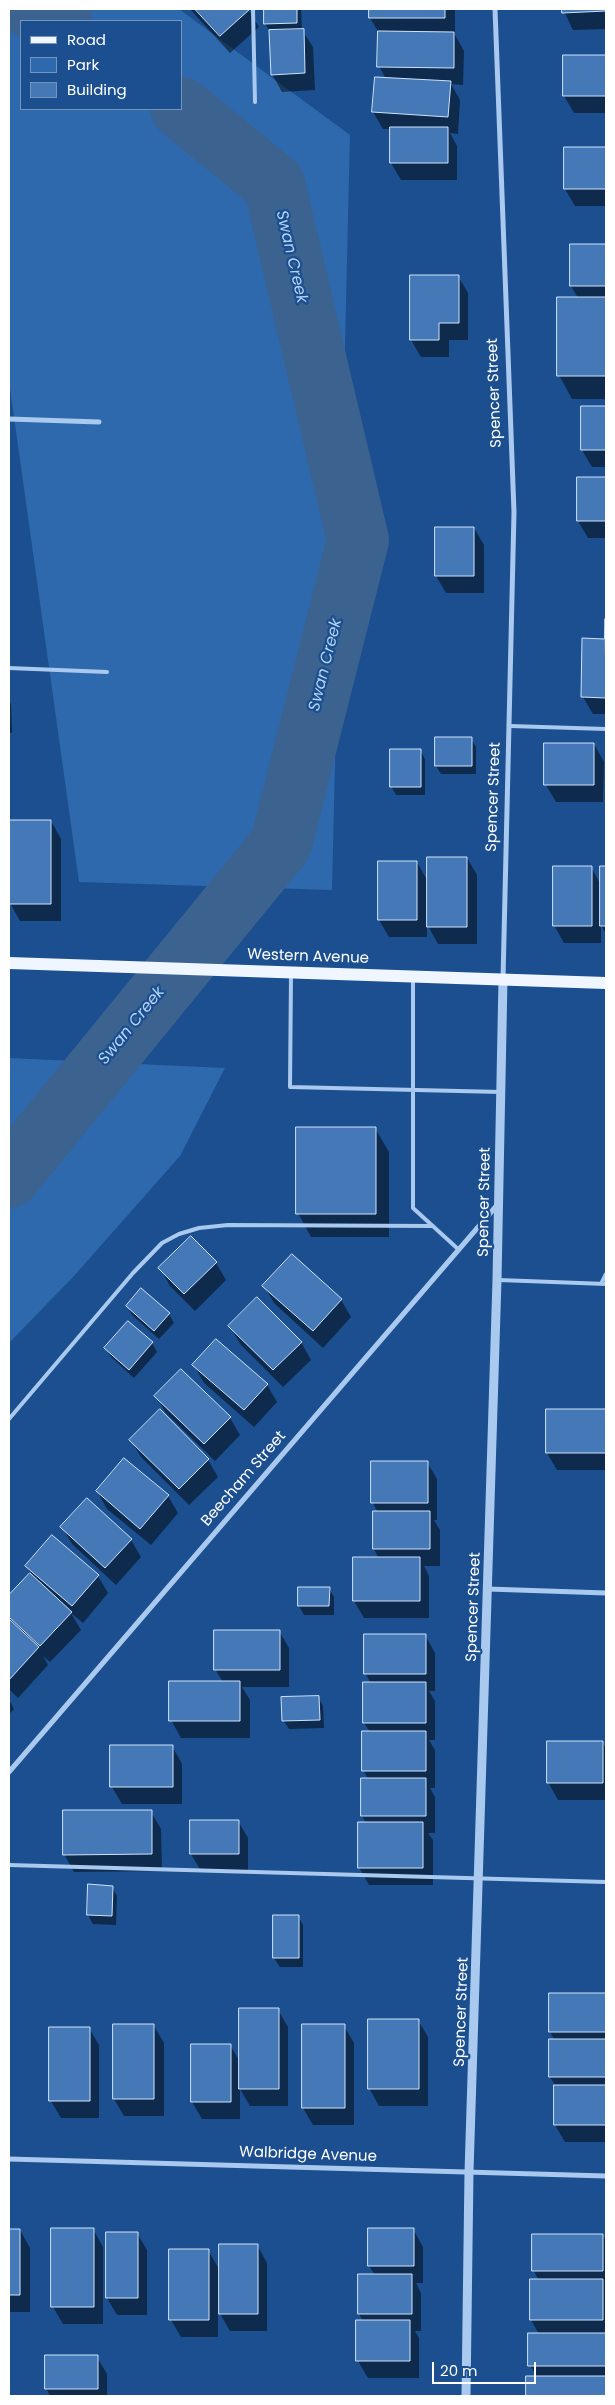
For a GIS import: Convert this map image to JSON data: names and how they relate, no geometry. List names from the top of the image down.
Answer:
{
  "streets": {
    "main road": ["Western Avenue"],
    "street": ["Spencer Street", "Beecham Street", "Walbridge Avenue"]
  },
  "crossings": [
    ["Spencer Street", "Western Avenue"],
    ["Spencer Street", "Beecham Street"],
    ["Spencer Street", "Walbridge Avenue"]
  ],
  "water": ["Swan Creek"],
  "legend": ["Road", "Park", "Building"],
  "scale_bar": "20 m"
}
